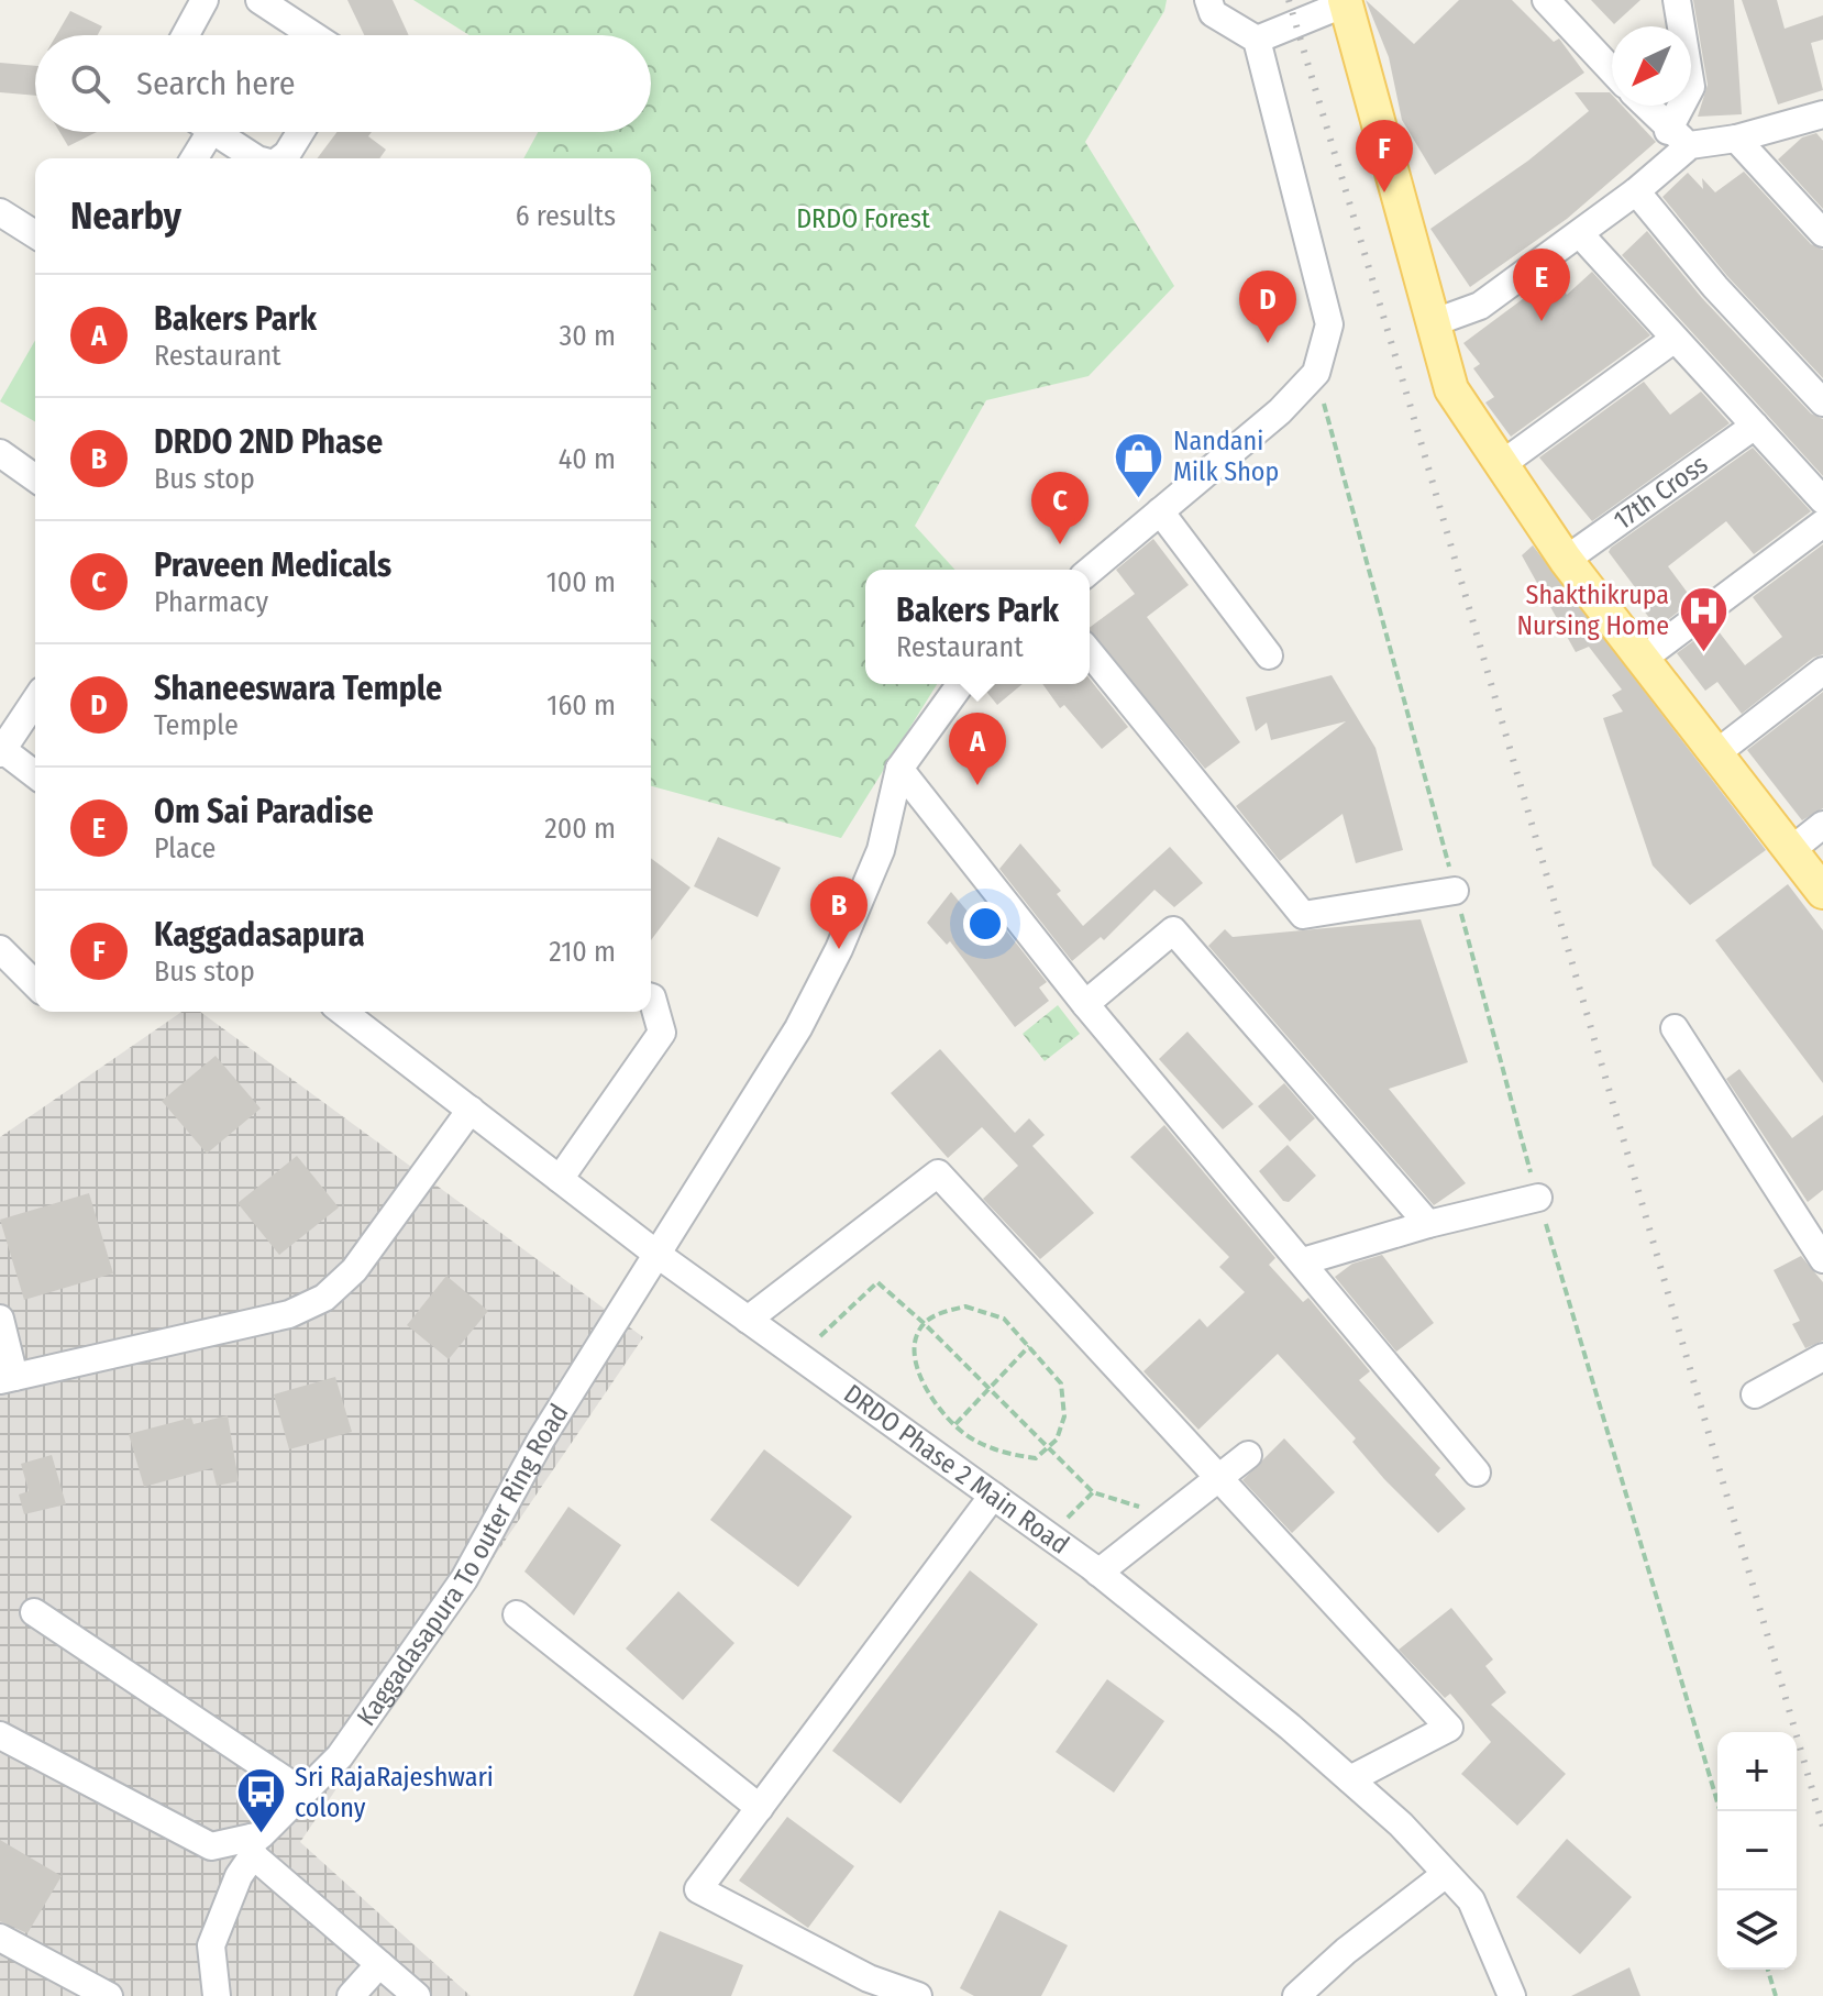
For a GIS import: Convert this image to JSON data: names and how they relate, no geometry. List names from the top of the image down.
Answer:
{
  "streets": {
    "street": ["17th Cross", "DRDO Phase 2 Main Road", "Kaggadasapura To outer Ring Road"]
  },
  "crossings": [
    ["DRDO Phase 2 Main Road", "Kaggadasapura To outer Ring Road"]
  ],
  "parks": ["DRDO Forest"],
  "places": {
    "shop": ["Nandani Milk Shop"],
    "hospital": ["Shakthikrupa Nursing Home"],
    "bus stop": ["Sri RajaRajeshwari colony"]
  },
  "north": "bottom left",
  "page": {
    "search": "Search here",
    "pins": [
      "F",
      "E",
      "D",
      "C",
      "A",
      "B"
    ],
    "heading": ["Nearby", "6 results"],
    "list": [
      {
        "mark": "A",
        "name": "Bakers Park",
        "note": "Restaurant",
        "value": "30 m"
      },
      {
        "mark": "B",
        "name": "DRDO 2ND Phase",
        "note": "Bus stop",
        "value": "40 m"
      },
      {
        "mark": "C",
        "name": "Praveen Medicals",
        "note": "Pharmacy",
        "value": "100 m"
      },
      {
        "mark": "D",
        "name": "Shaneeswara Temple",
        "note": "Temple",
        "value": "160 m"
      },
      {
        "mark": "E",
        "name": "Om Sai Paradise",
        "note": "Place",
        "value": "200 m"
      },
      {
        "mark": "F",
        "name": "Kaggadasapura",
        "note": "Bus stop",
        "value": "210 m"
      }
    ],
    "popup": ["Bakers Park", "Restaurant"],
    "map_buttons": ["+", "−"]
  }
}
